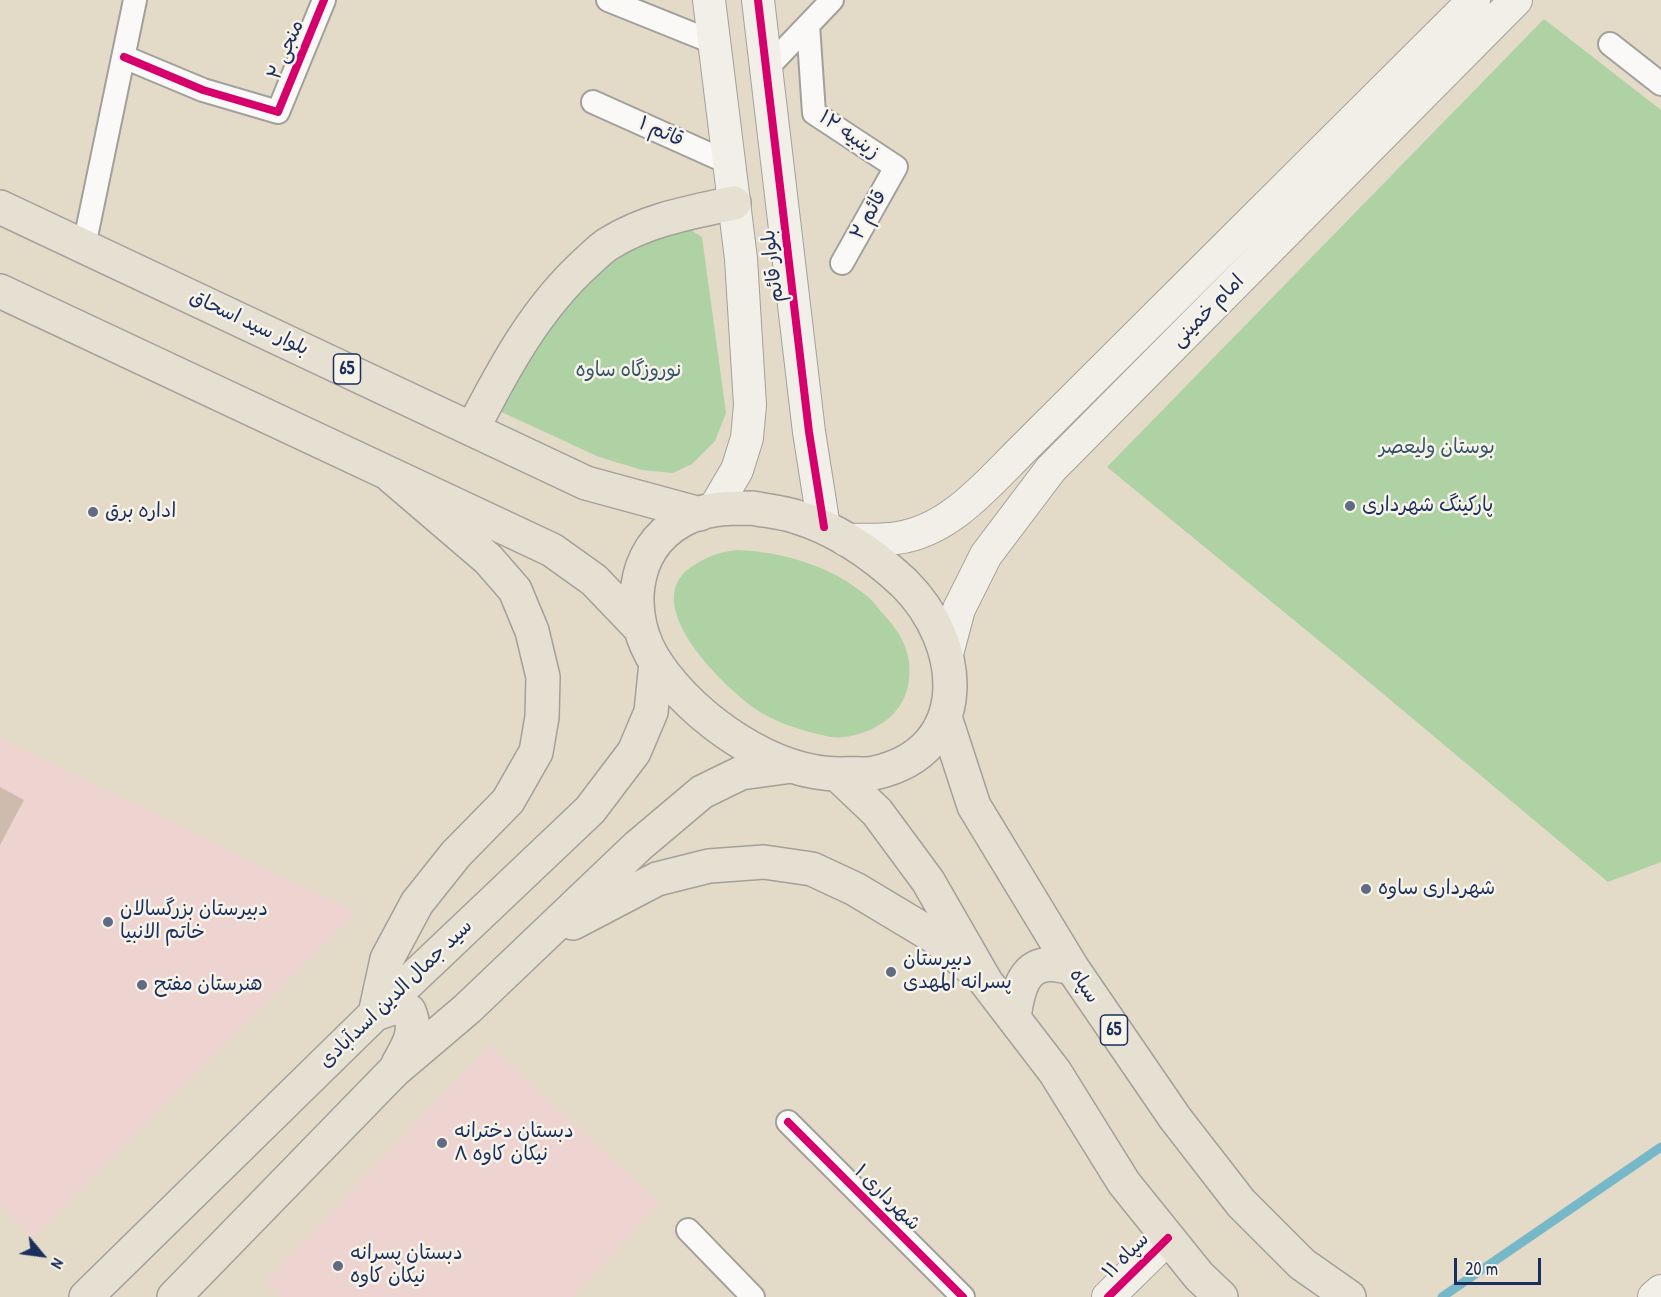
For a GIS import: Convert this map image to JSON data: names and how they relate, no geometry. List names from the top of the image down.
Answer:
{
  "streets": {
    "main road": [
      "بلوار قائم",
      "امام خمینی",
      "بلوار سید اسحاق",
      "65",
      "سپاه",
      "سید جمال الدین اسدآبادی",
      "سپاه ۱۱"
    ],
    "street": [
      "منجی ۲",
      "قائم ۱",
      "زینبیه ۱۲",
      "قائم ۲",
      "شهرداری ۱"
    ]
  },
  "crossings": [
    ["قائم ۱", "بلوار قائم"],
    ["زینبیه ۱۲", "قائم ۲"],
    ["بلوار قائم", "امام خمینی"],
    ["بلوار قائم", "بلوار سید اسحاق"],
    ["بلوار قائم", "65"],
    ["امام خمینی", "65"],
    ["بلوار سید اسحاق", "65"],
    ["65", "سپاه"],
    ["65", "سید جمال الدین اسدآبادی"]
  ],
  "parks": ["نوروزگاه ساوه", "بوستان ولیعصر"],
  "places": [
    "پارکینگ شهرداری",
    "اداره برق",
    "شهرداری ساوه",
    "دبیرستان بزرگسالان خاتم الانبیا",
    "دبیرستان پسرانه المهدی",
    "هنرستان مفتح",
    "دبستان دخترانه نیکان کاوه ۸",
    "دبستان پسرانه نیکان کاوه"
  ],
  "scale_bar": "20 m",
  "north": "bottom right"
}
